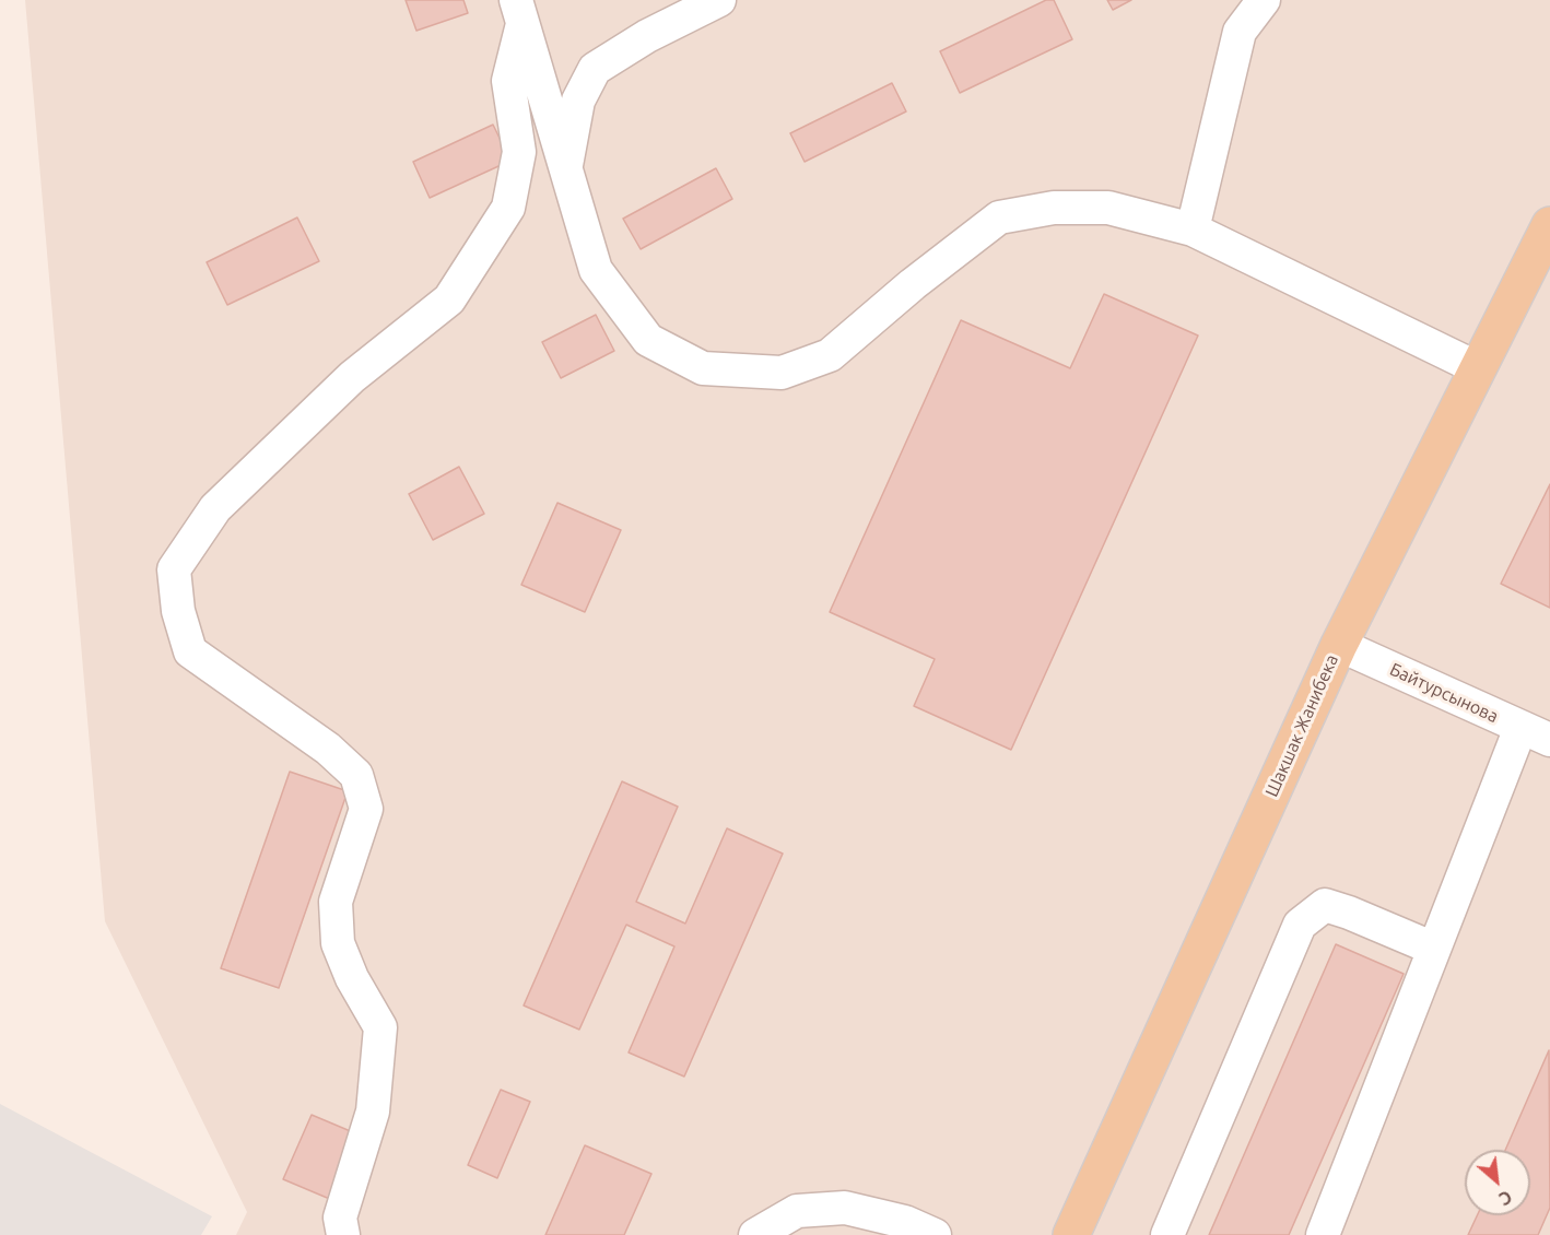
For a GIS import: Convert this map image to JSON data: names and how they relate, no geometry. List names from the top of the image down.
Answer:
{
  "streets": {
    "main road": ["Шакшак Жанибека"],
    "street": ["Байтурсынова"]
  },
  "crossings": [
    ["Байтурсынова", "Шакшак Жанибека"]
  ],
  "north": "bottom right"
}
